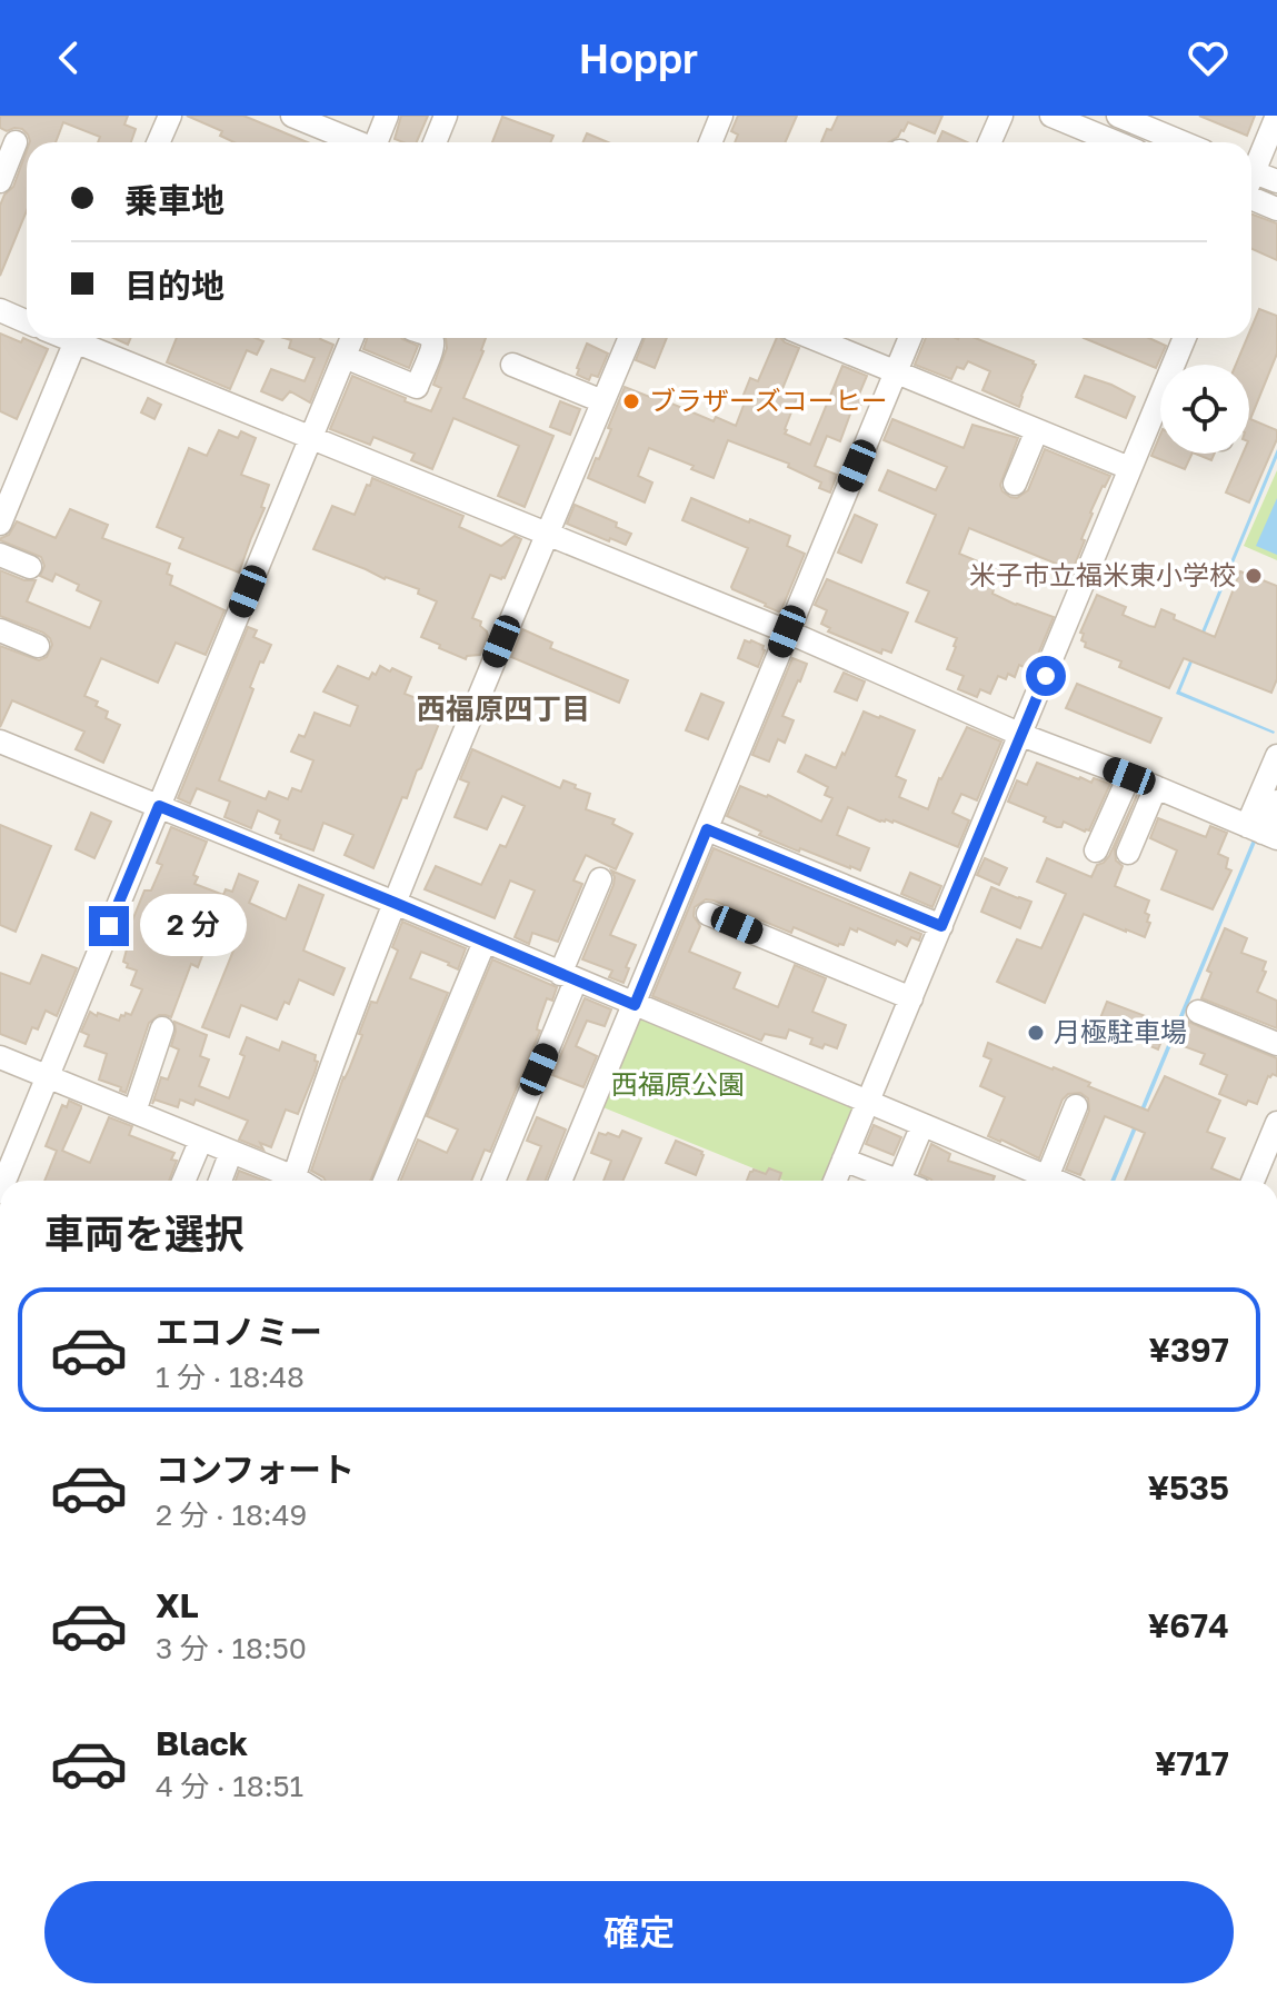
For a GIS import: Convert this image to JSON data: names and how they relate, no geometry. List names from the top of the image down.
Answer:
{
  "districts": ["西福原四丁目"],
  "parks": ["西福原公園"],
  "places": ["ブラザーズコーヒー", "米子市立福米東小学校", "月極駐車場"],
  "page": {
    "header": "Hoppr",
    "banner": ["乗車地", "目的地"],
    "bubble": "2 分",
    "heading": "車両を選択",
    "list": [
      {
        "name": "エコノミー",
        "note": "1 分 · 18:48",
        "value": "¥397"
      },
      {
        "name": "コンフォート",
        "note": "2 分 · 18:49",
        "value": "¥535"
      },
      {
        "name": "XL",
        "note": "3 分 · 18:50",
        "value": "¥674"
      },
      {
        "name": "Black",
        "note": "4 分 · 18:51",
        "value": "¥717"
      }
    ],
    "buttons": "確定"
  }
}
